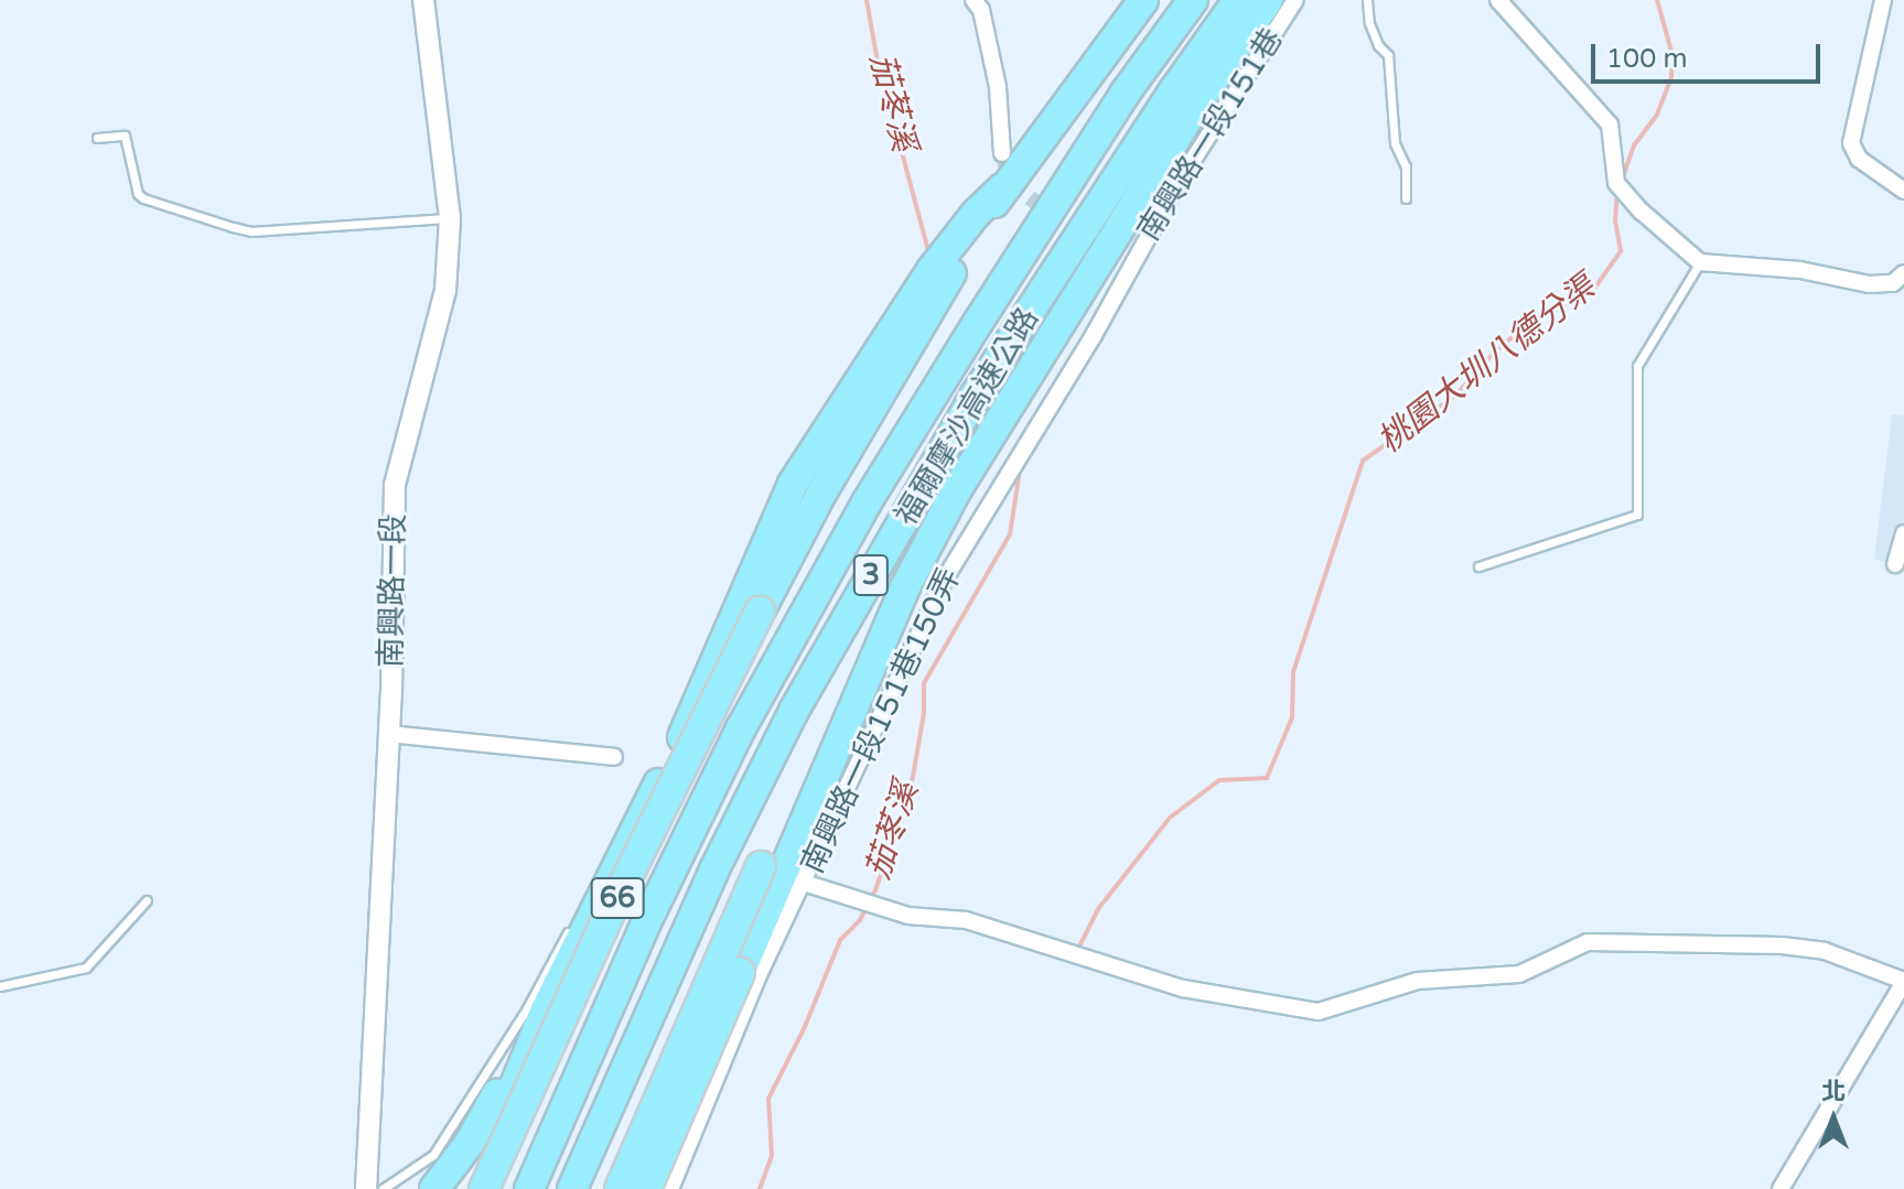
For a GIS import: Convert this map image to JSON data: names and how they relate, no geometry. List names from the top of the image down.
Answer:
{
  "streets": {
    "highway": ["福爾摩沙高速公路", "3", "66"],
    "street": ["南興路一段151巷", "南興路一段", "南興路一段151巷150弄"]
  },
  "crossings": [
    ["南興路一段151巷", "南興路一段151巷150弄"]
  ],
  "water": ["茄苳溪", "桃園大圳八德分渠"],
  "scale_bar": "100 m",
  "north": "top"
}
